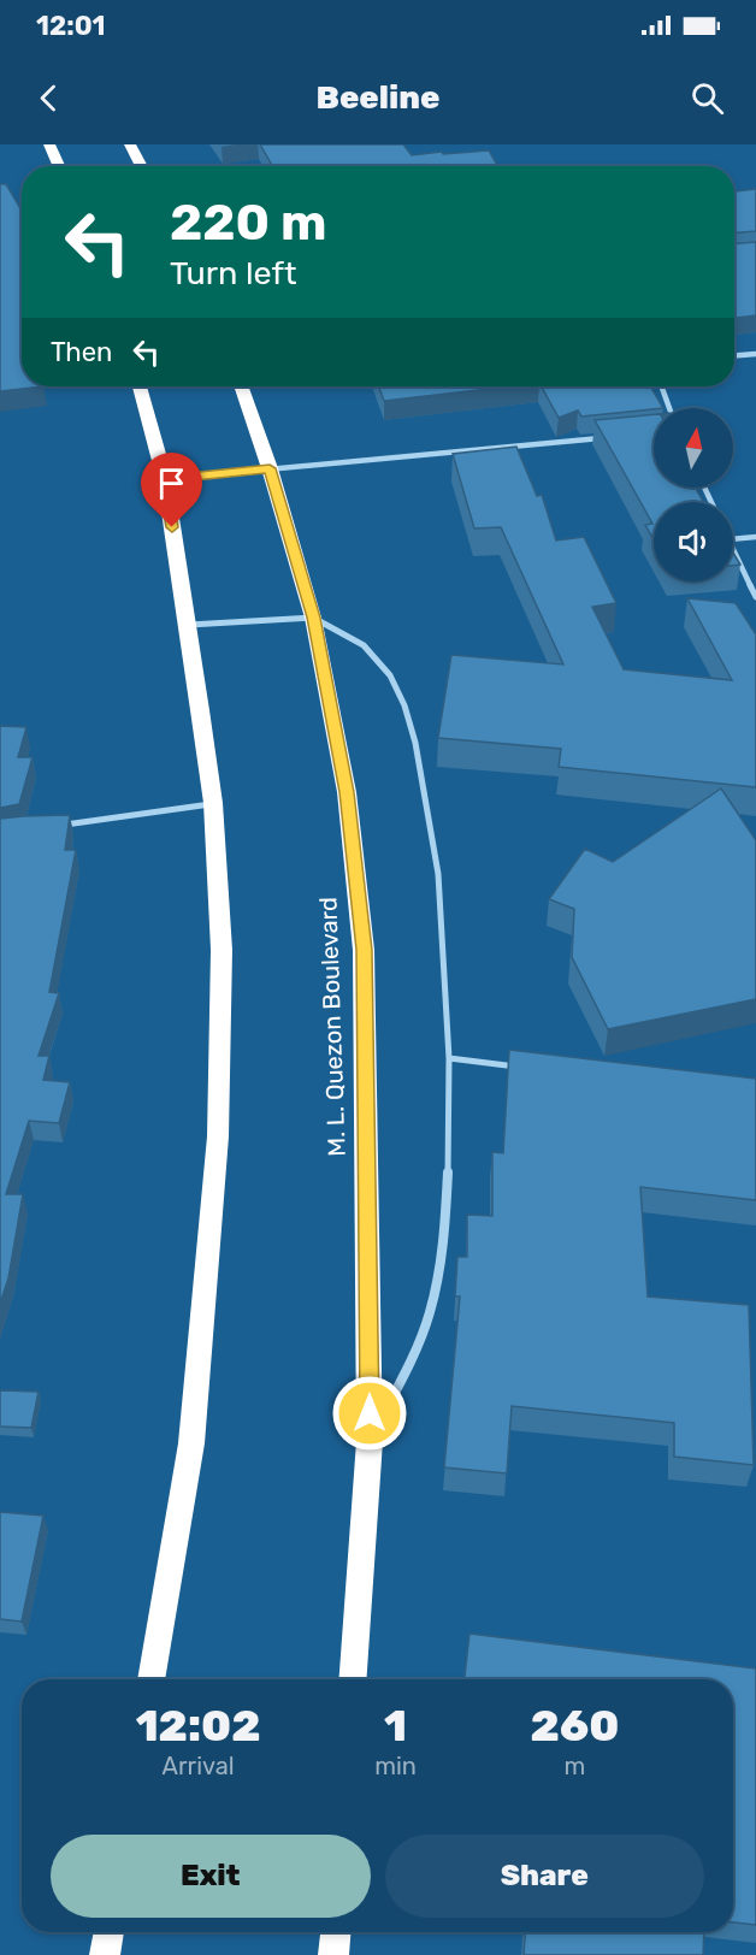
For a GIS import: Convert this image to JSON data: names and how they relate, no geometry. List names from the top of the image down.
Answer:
{
  "streets": {
    "highway": ["M. L. Quezon Boulevard"]
  },
  "north": "top",
  "page": {
    "status": "12:01",
    "header": "Beeline",
    "turn": ["220 m", "Turn left"],
    "then": "Then",
    "eta": [
      "12:02",
      "Arrival",
      "1",
      "min",
      "260",
      "m"
    ],
    "buttons": ["Exit", "Share"]
  }
}
